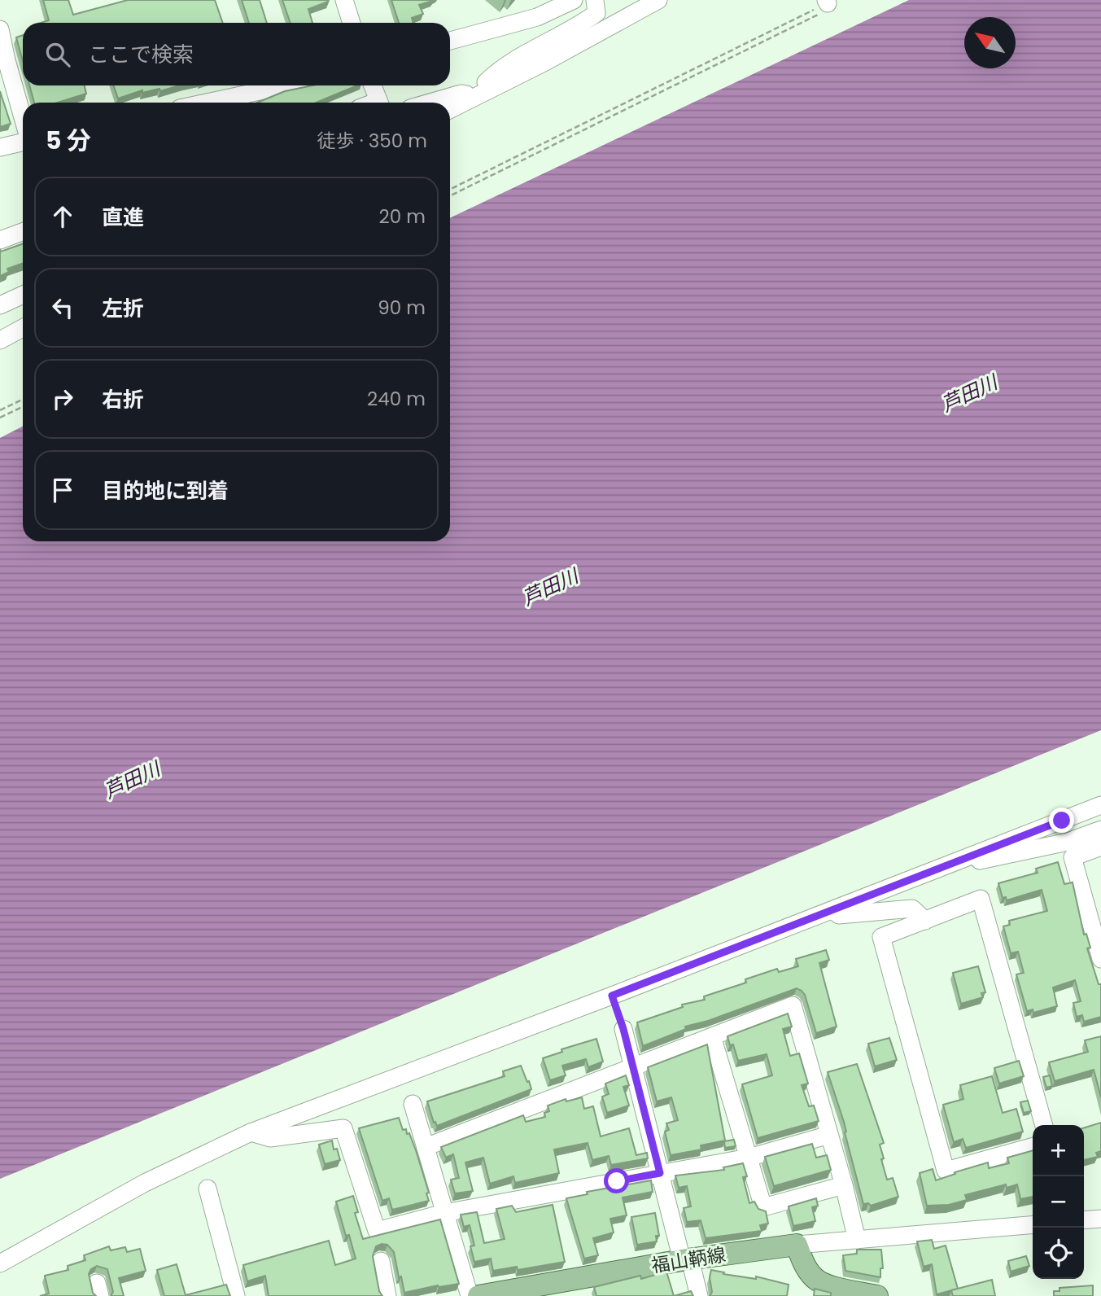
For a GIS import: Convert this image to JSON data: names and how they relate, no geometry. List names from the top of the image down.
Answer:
{
  "streets": {
    "main road": ["福山鞆線"]
  },
  "water": ["芦田川"],
  "north": "top left",
  "page": {
    "search": "ここで検索",
    "heading": ["5 分", "徒歩 · 350 m"],
    "list": [
      ["直進", "20 m"],
      ["左折", "90 m"],
      ["右折", "240 m"],
      "目的地に到着"
    ],
    "map_buttons": ["+", "−"]
  }
}
